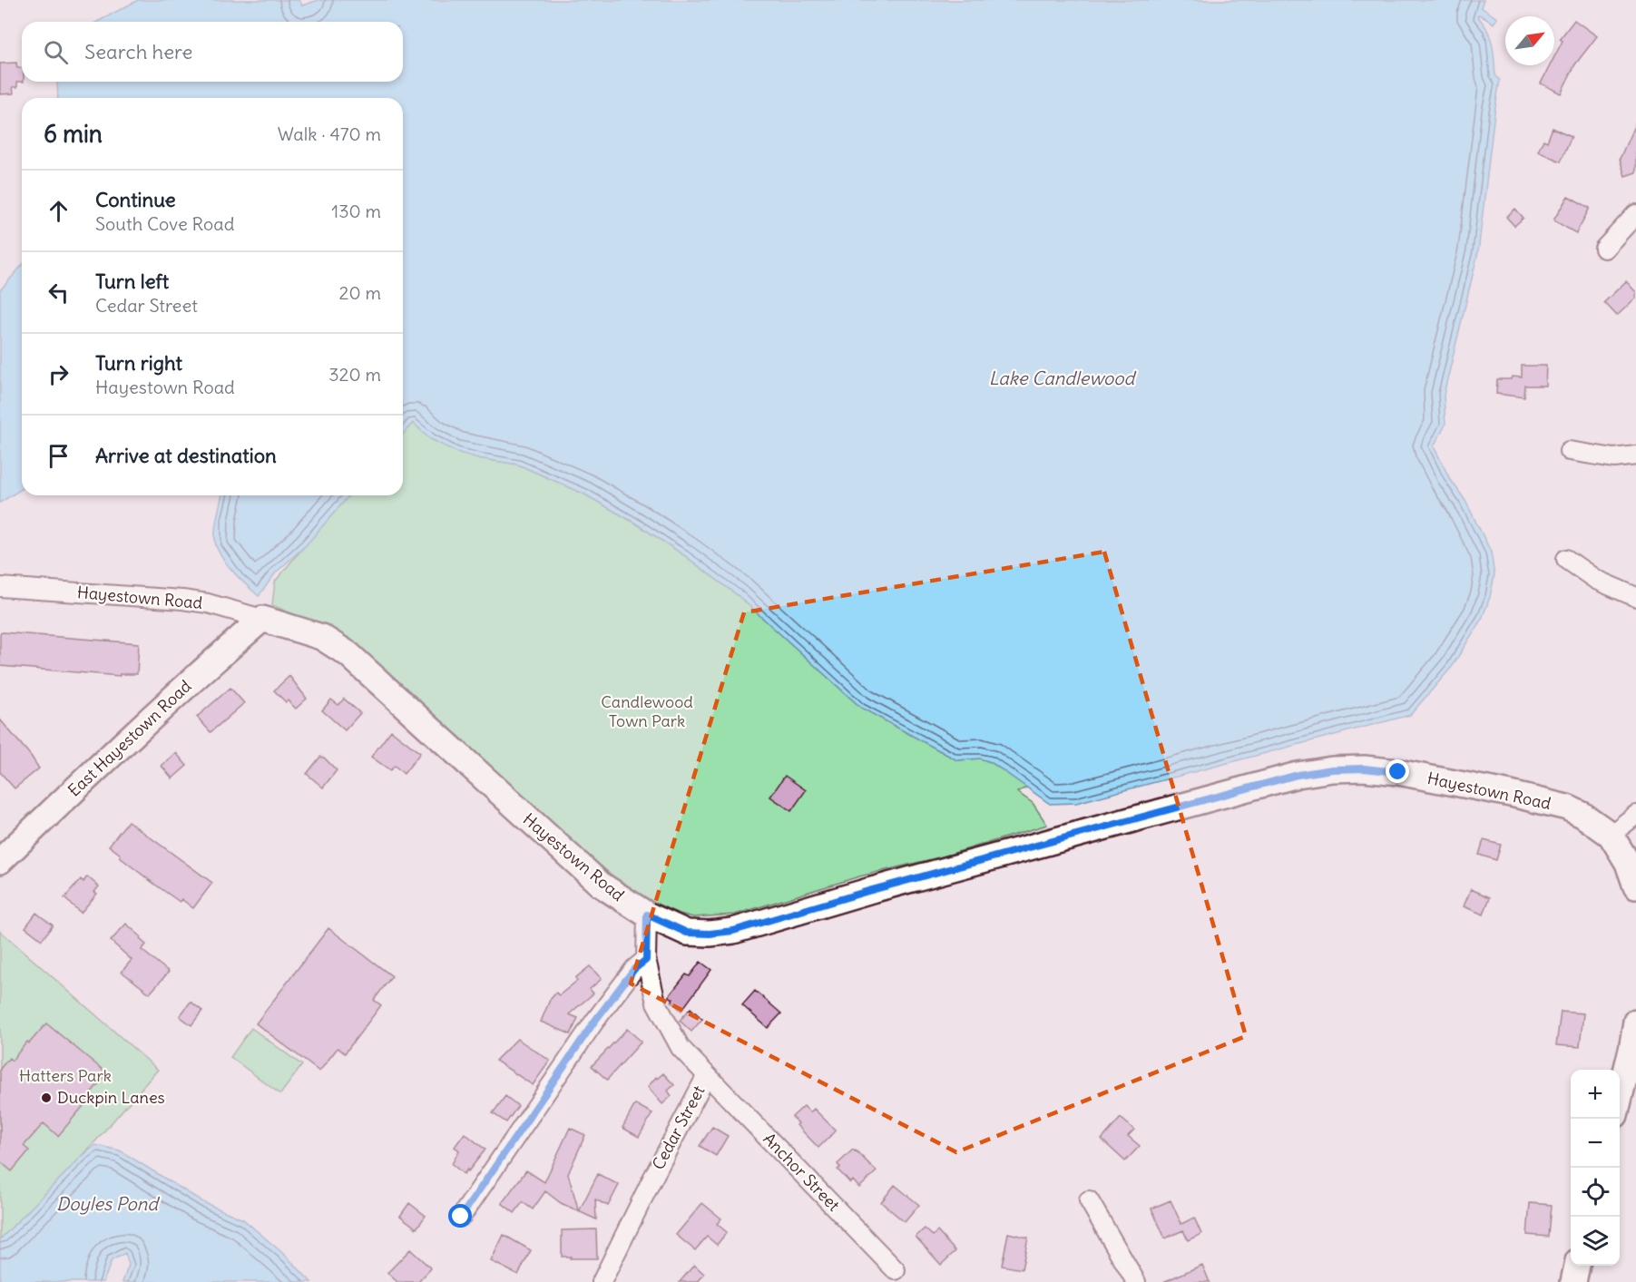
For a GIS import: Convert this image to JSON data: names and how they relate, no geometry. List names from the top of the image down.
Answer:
{
  "streets": {
    "street": [
      "Hayestown Road",
      "East Hayestown Road",
      "Cedar Street",
      "Anchor Street"
    ]
  },
  "crossings": [
    ["Hayestown Road", "East Hayestown Road"],
    ["Hayestown Road", "Cedar Street"],
    ["Cedar Street", "Anchor Street"]
  ],
  "water": ["Lake Candlewood", "Doyles Pond"],
  "parks": ["Candlewood Town Park", "Hatters Park"],
  "places": ["Duckpin Lanes"],
  "north": "top right",
  "page": {
    "search": "Search here",
    "heading": ["6 min", "Walk · 470 m"],
    "list": [
      ["Continue", "South Cove Road", "130 m"],
      ["Turn left", "Cedar Street", "20 m"],
      ["Turn right", "Hayestown Road", "320 m"],
      "Arrive at destination"
    ],
    "map_buttons": ["+", "−"]
  }
}
